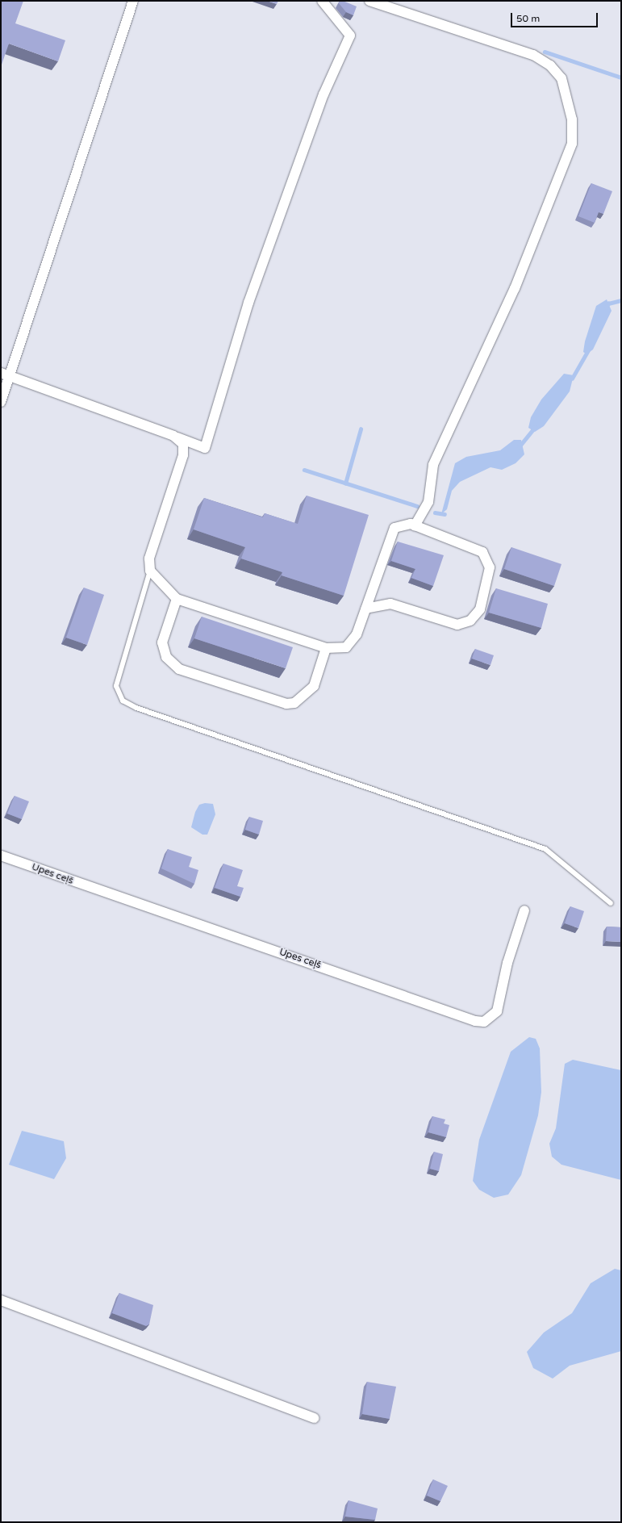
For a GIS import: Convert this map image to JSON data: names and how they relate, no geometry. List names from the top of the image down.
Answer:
{
  "streets": {
    "street": ["Upes ceļš"]
  },
  "scale_bar": "50 m"
}
